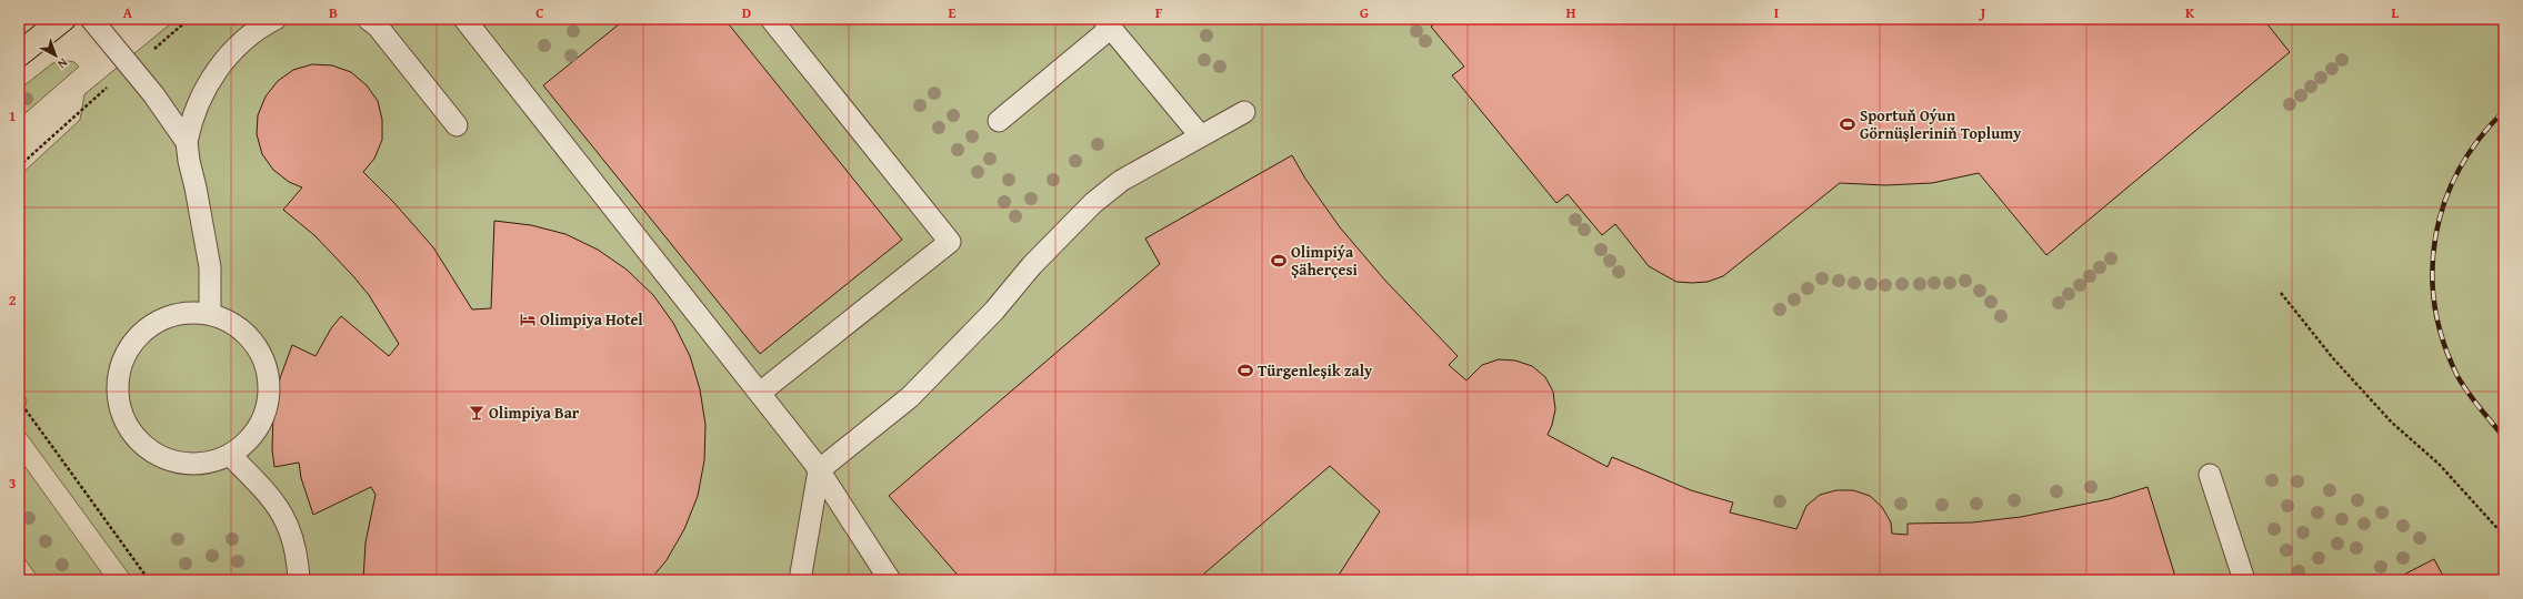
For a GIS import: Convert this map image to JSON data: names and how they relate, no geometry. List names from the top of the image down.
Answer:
{
  "places": {
    "sports": ["Sportuň Oýun Görnüşleriniň Toplumy", "Olimpiýa Şäherçesi", "Türgenleşik zaly"],
    "hotel": ["Olimpiya Hotel"],
    "bar": ["Olimpiya Bar"]
  },
  "north": "bottom right",
  "grid": {
    "columns": [
      "A",
      "B",
      "C",
      "D",
      "E",
      "F",
      "G",
      "H",
      "I",
      "J",
      "K",
      "L"
    ],
    "rows": ["1", "2", "3"]
  }
}
